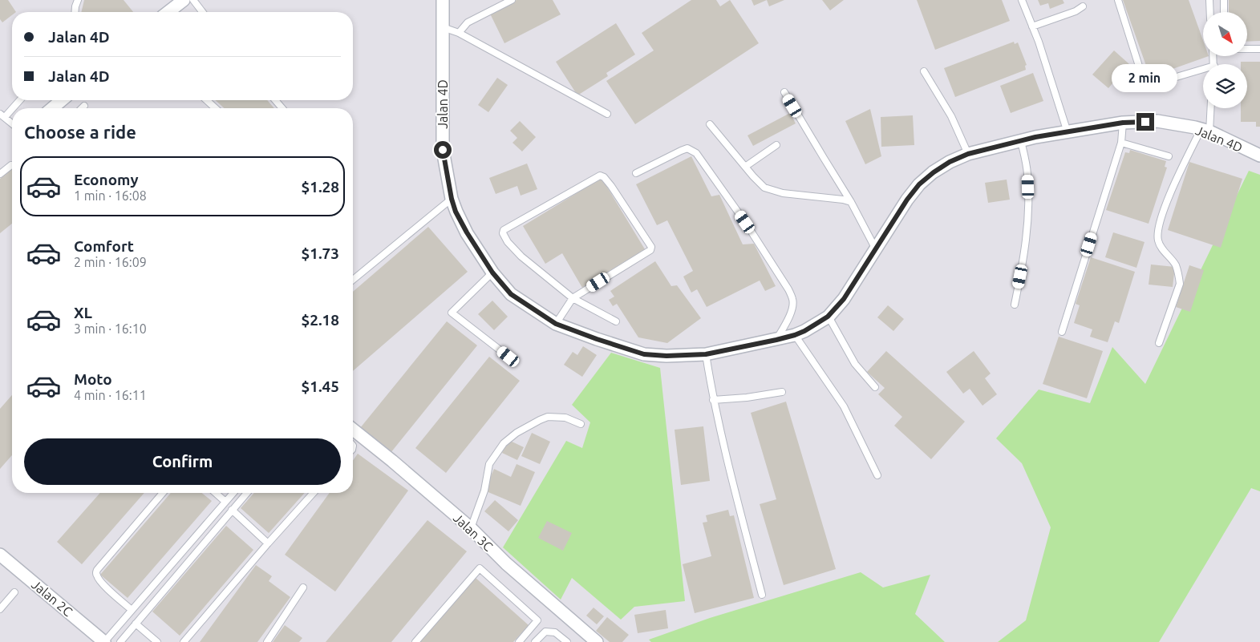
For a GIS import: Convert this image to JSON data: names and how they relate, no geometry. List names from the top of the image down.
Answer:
{
  "streets": {
    "street": ["Jalan 4D", "Jalan 3C", "Jalan 2C"]
  },
  "north": "bottom right",
  "page": {
    "banner": ["Jalan 4D", "Jalan 4D"],
    "bubble": "2 min",
    "heading": "Choose a ride",
    "list": [
      {
        "name": "Economy",
        "note": "1 min · 16:08",
        "value": "$1.28"
      },
      {
        "name": "Comfort",
        "note": "2 min · 16:09",
        "value": "$1.73"
      },
      {
        "name": "XL",
        "note": "3 min · 16:10",
        "value": "$2.18"
      },
      {
        "name": "Moto",
        "note": "4 min · 16:11",
        "value": "$1.45"
      }
    ],
    "buttons": "Confirm"
  }
}
